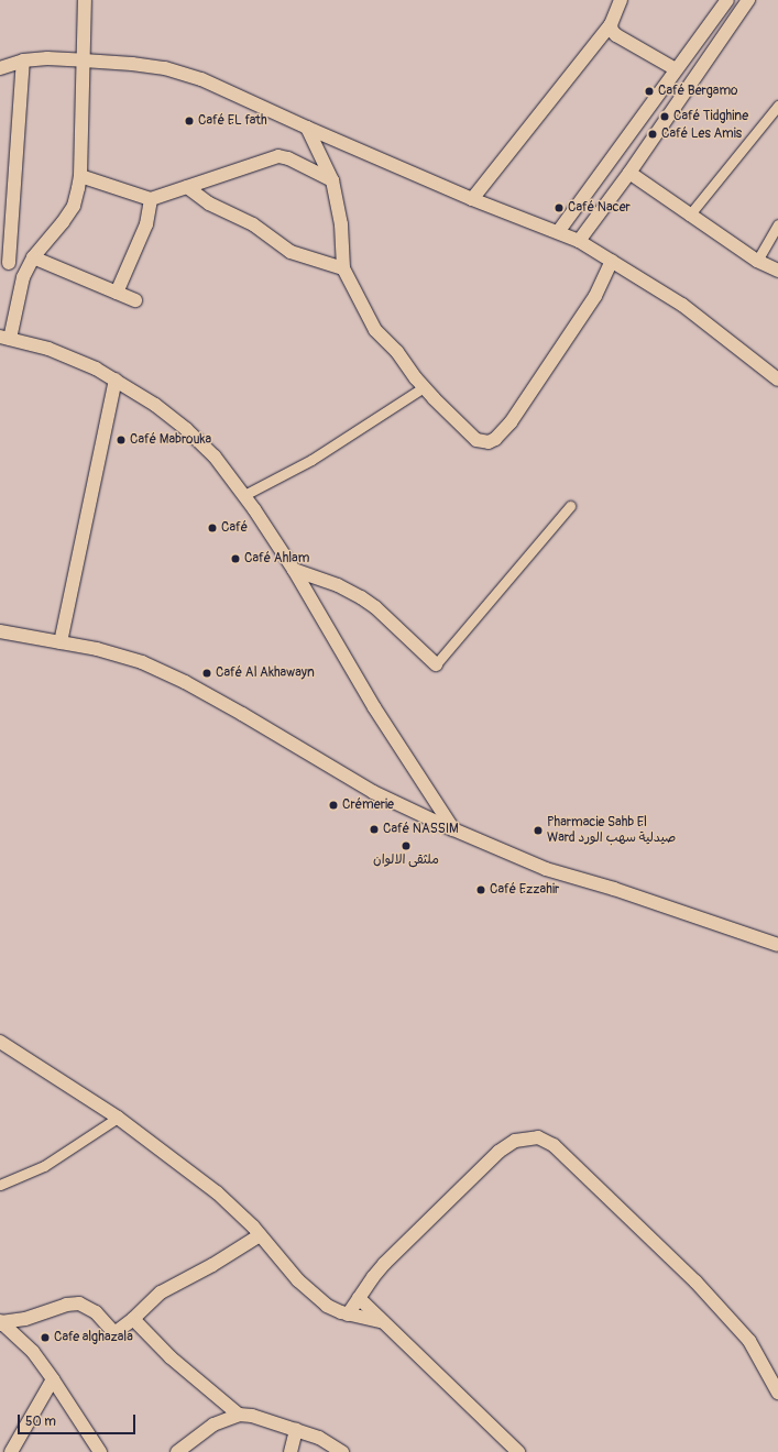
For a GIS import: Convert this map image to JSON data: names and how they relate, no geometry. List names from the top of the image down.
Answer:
{
  "places": [
    "Café Bergamo",
    "Café Tidghine",
    "Café EL fath",
    "Café Les Amis",
    "Café Nacer",
    "Café Mabrouka",
    "Café",
    "Café Ahlam",
    "Café Al Akhawayn",
    "Crémerie",
    "Café NASSIM",
    "Pharmacie Sahb El Ward صيدلية سهب الورد",
    "ملثقى الالوان",
    "Café Ezzahir",
    "Cafe alghazala"
  ],
  "scale_bar": "50 m"
}
